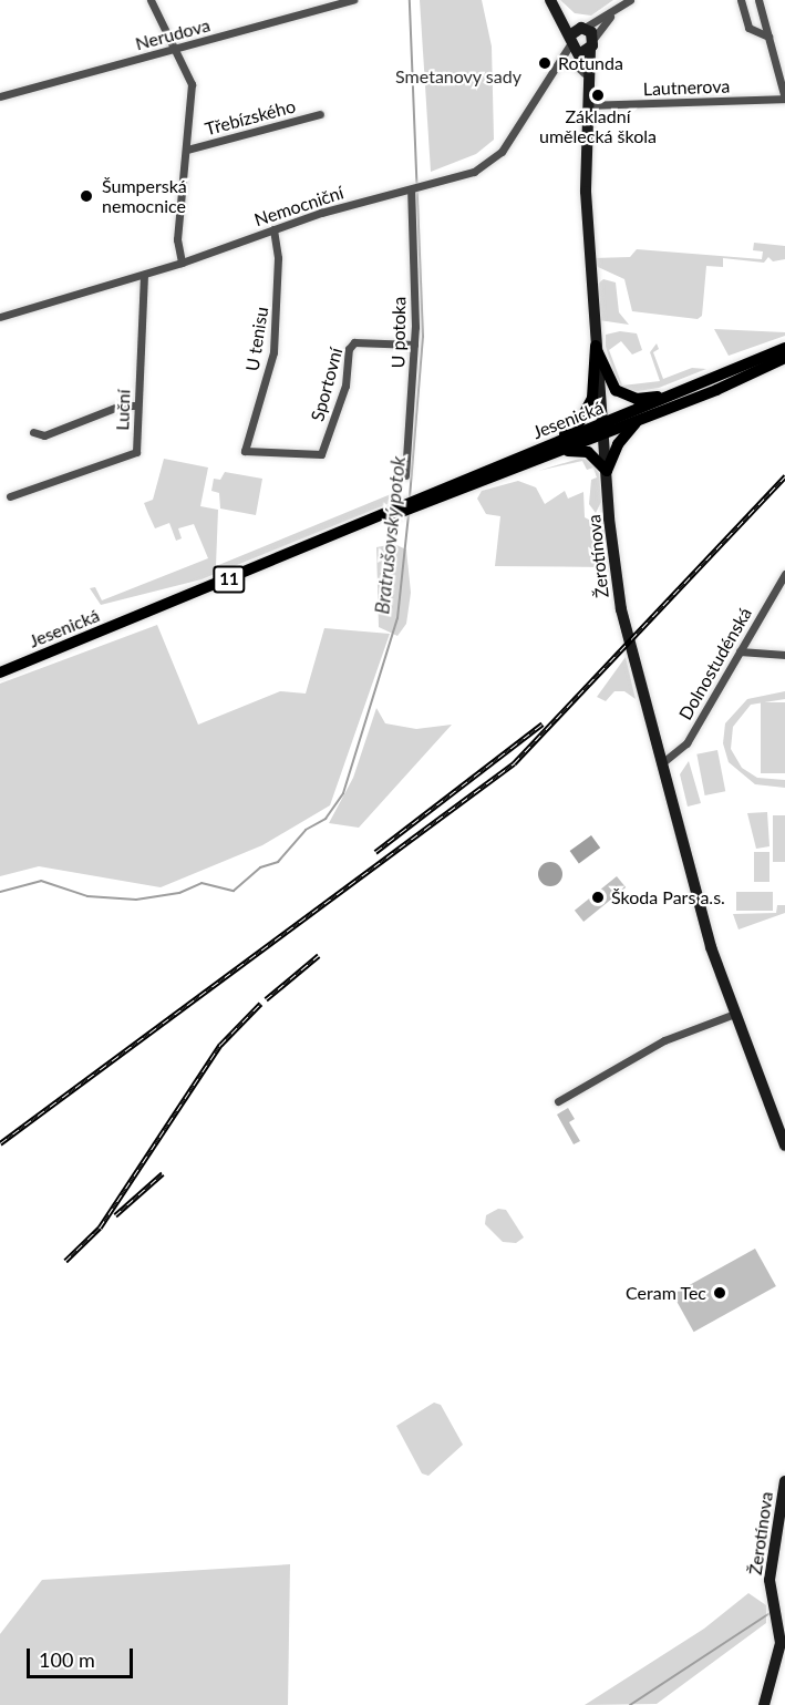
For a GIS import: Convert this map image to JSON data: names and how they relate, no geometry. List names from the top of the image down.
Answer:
{
  "streets": {
    "main road": ["Jesenická", "11"],
    "street": [
      "Nerudova",
      "Lautnerova",
      "Třebízského",
      "Nemocniční",
      "U potoka",
      "U tenisu",
      "Sportovní",
      "Luční",
      "Žerotínova",
      "Dolnostudénská"
    ]
  },
  "crossings": [
    ["Lautnerova", "Žerotínova"],
    ["Nemocniční", "U potoka"],
    ["Nemocniční", "U tenisu"],
    ["Nemocniční", "Luční"],
    ["Nemocniční", "Žerotínova"],
    ["U potoka", "Sportovní"],
    ["U tenisu", "Sportovní"],
    ["Jesenická", "Žerotínova"],
    ["Žerotínova", "Dolnostudénská"]
  ],
  "water": ["Bratrušovský potok"],
  "parks": ["Smetanovy sady"],
  "places": [
    "Rotunda",
    "Základní umělecká škola",
    "Šumperská nemocnice",
    "Škoda Pars a.s.",
    "Ceram Tec"
  ],
  "scale_bar": "100 m"
}
